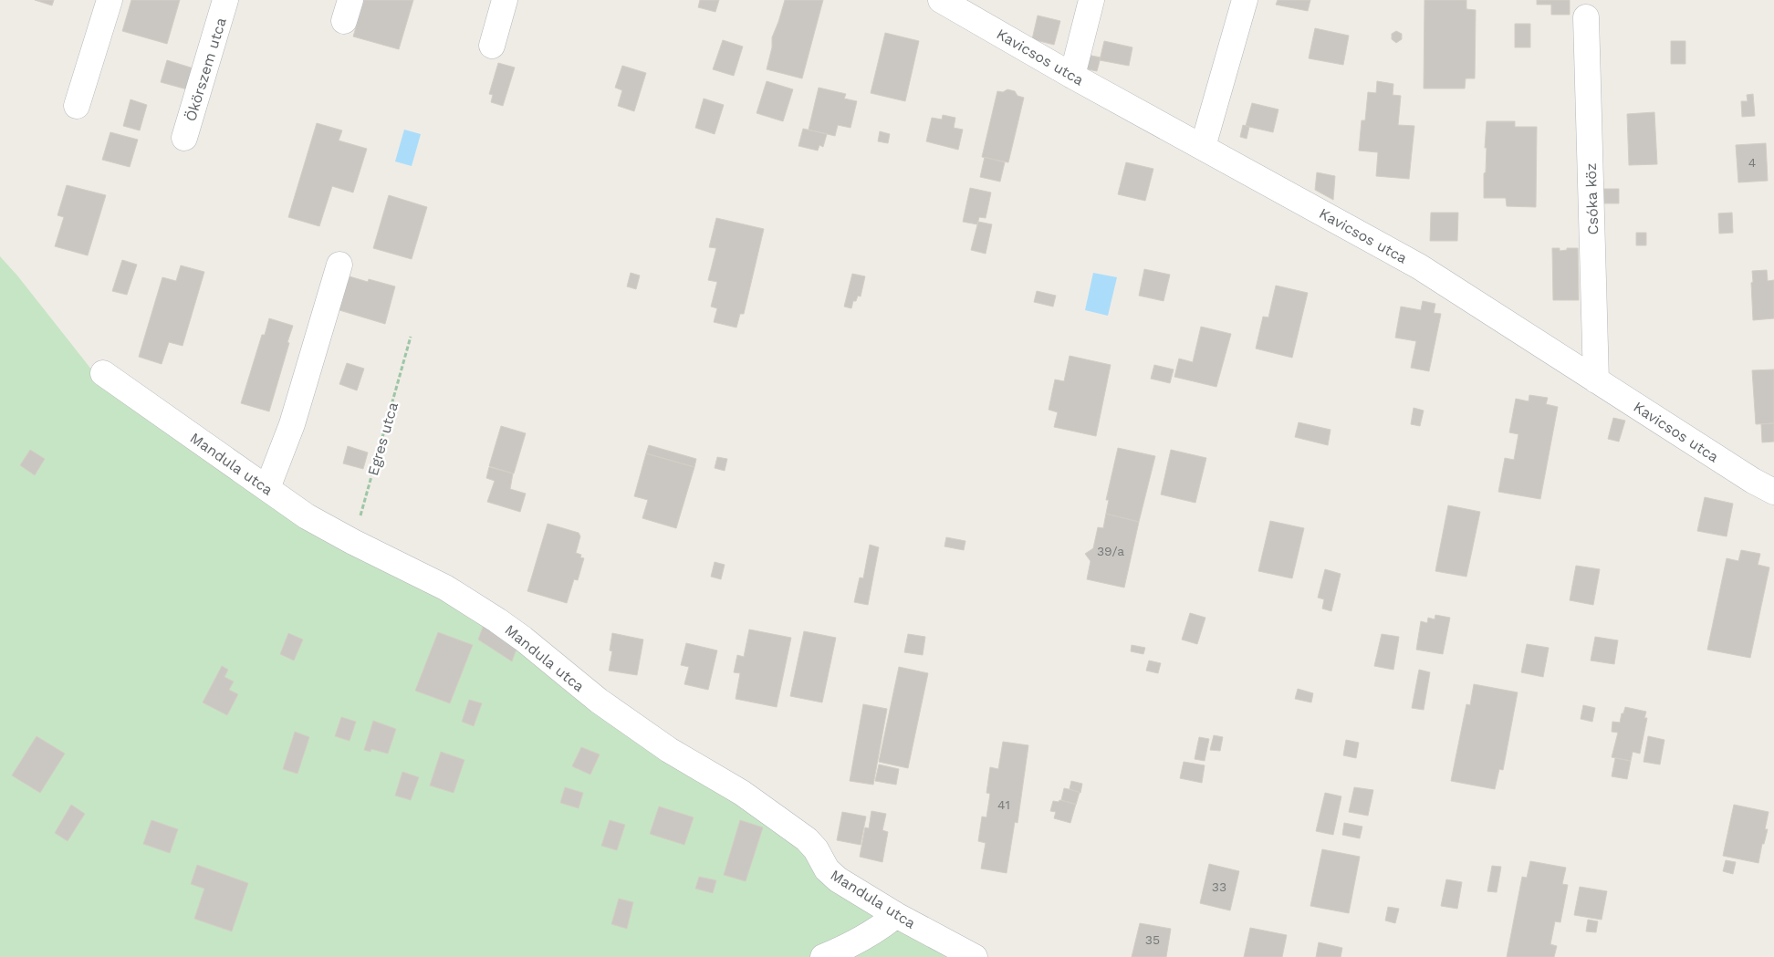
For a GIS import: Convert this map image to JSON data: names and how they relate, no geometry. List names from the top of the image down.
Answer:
{
  "streets": {
    "street": [
      "Kavicsos utca",
      "Ökörszem utca",
      "Csóka köz",
      "Mandula utca"
    ],
    "path": ["Egres utca"]
  },
  "crossings": [
    ["Kavicsos utca", "Csóka köz"],
    ["Egres utca", "Mandula utca"]
  ],
  "house_numbers": [
    "4",
    "39/a",
    "41",
    "33",
    "35"
  ]
}
